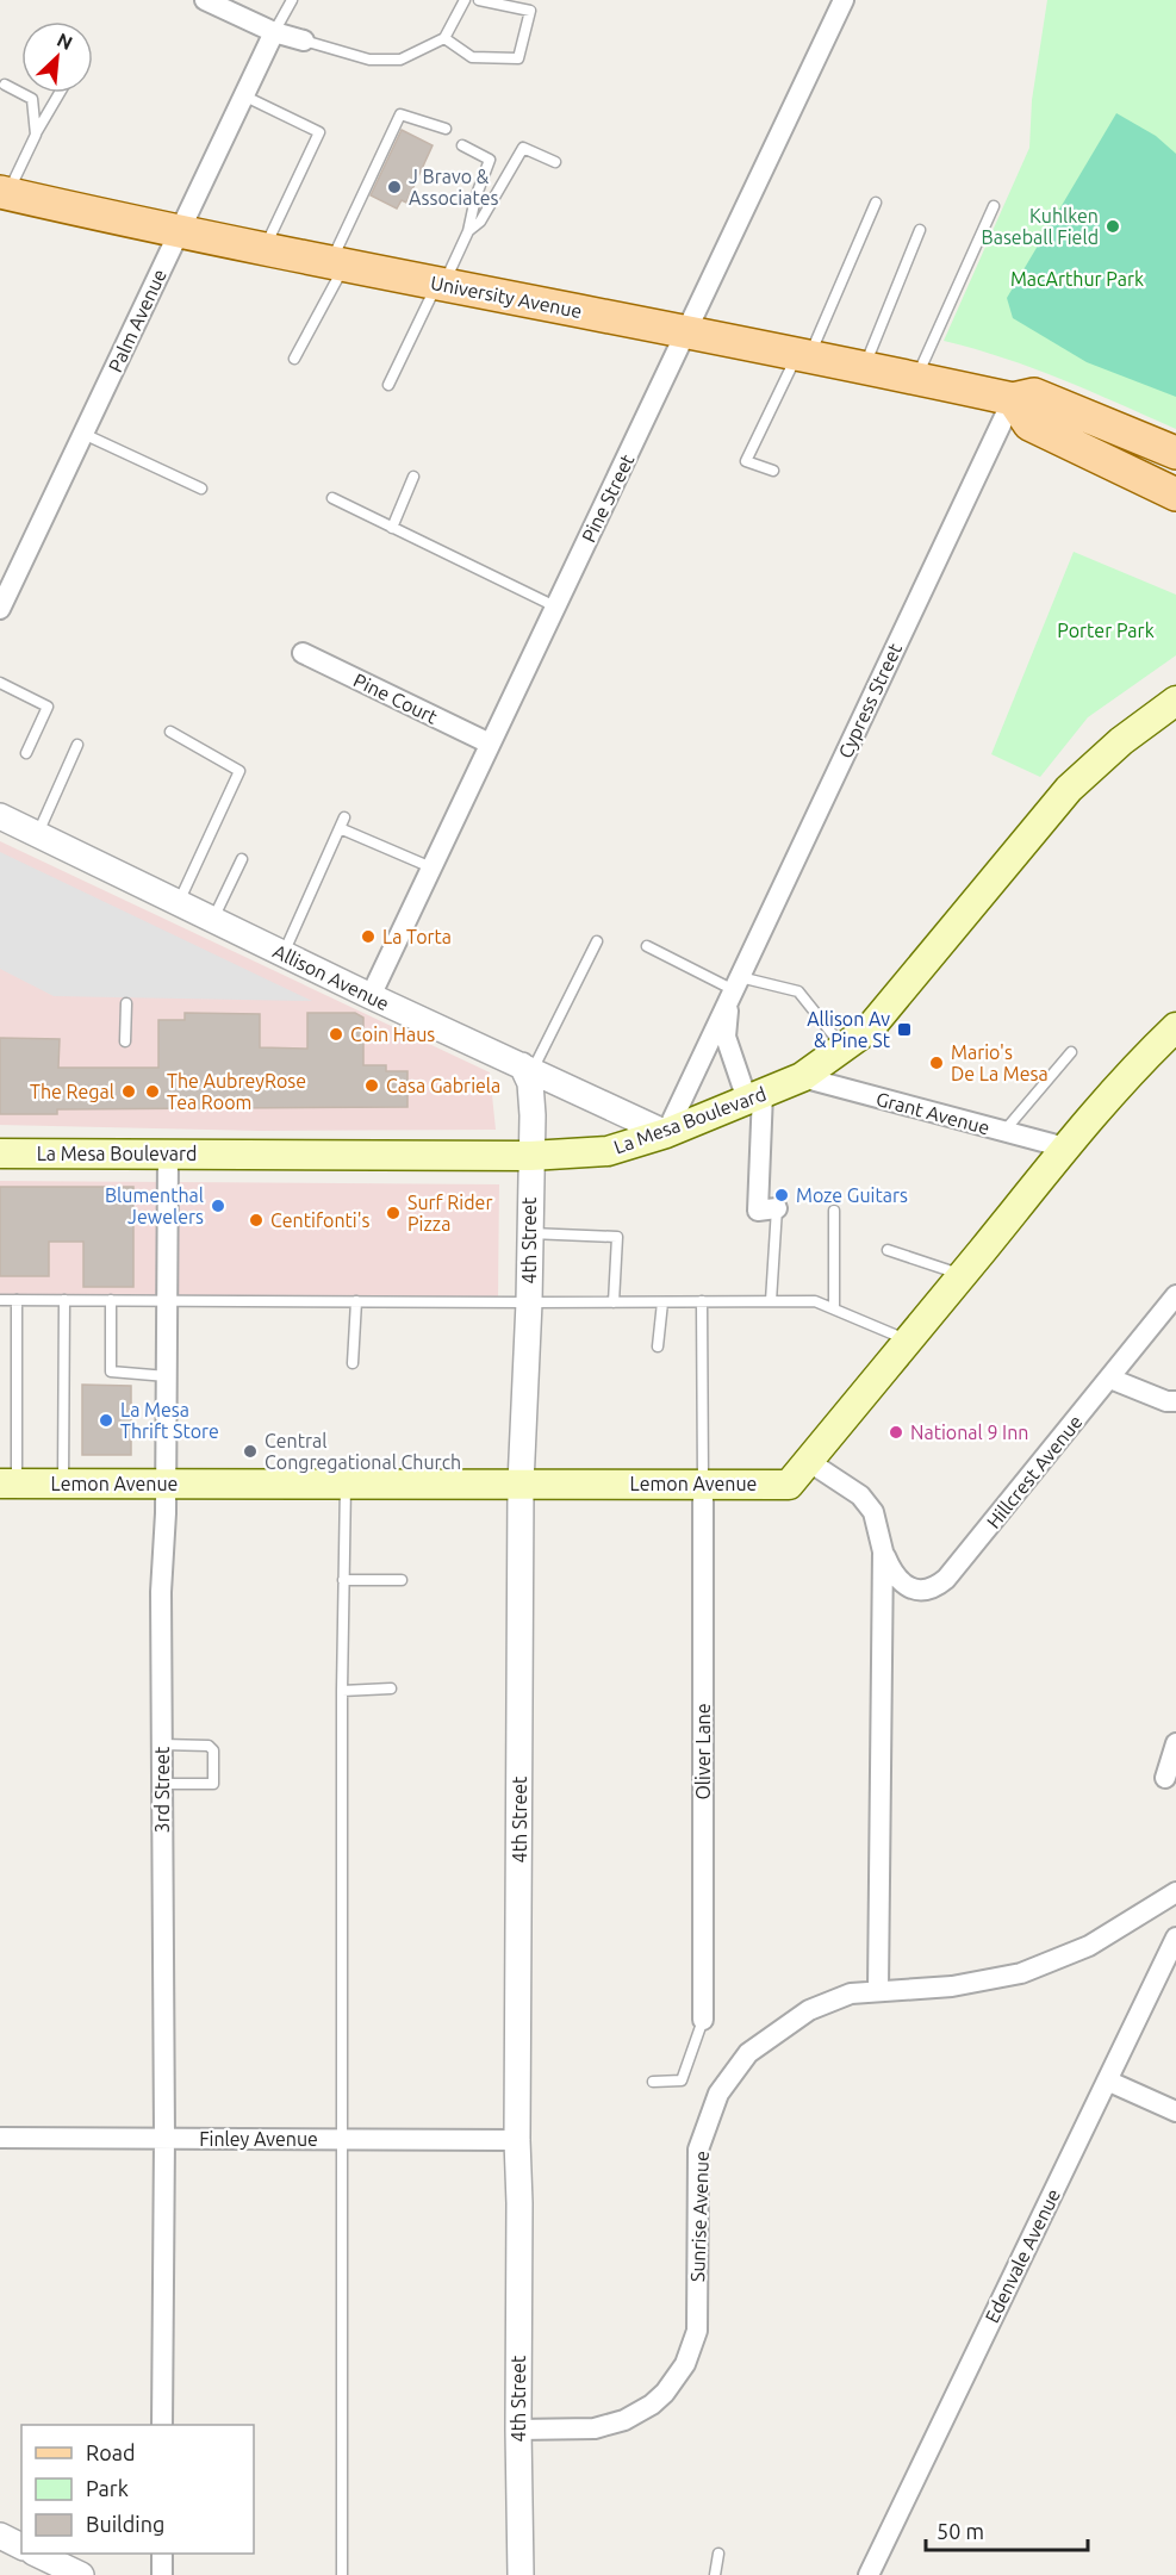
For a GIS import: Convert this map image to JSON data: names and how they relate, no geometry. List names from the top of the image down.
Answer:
{
  "streets": {
    "main road": ["University Avenue", "La Mesa Boulevard", "Lemon Avenue"],
    "street": [
      "Palm Avenue",
      "Pine Street",
      "Pine Court",
      "Cypress Street",
      "Allison Avenue",
      "Grant Avenue",
      "4th Street",
      "Hillcrest Avenue",
      "Oliver Lane",
      "3rd Street",
      "Finley Avenue",
      "Sunrise Avenue",
      "Edenvale Avenue"
    ]
  },
  "crossings": [
    ["University Avenue", "Palm Avenue"],
    ["University Avenue", "Pine Street"],
    ["University Avenue", "Cypress Street"],
    ["Pine Street", "Pine Court"],
    ["Pine Street", "Allison Avenue"],
    ["Cypress Street", "Allison Avenue"],
    ["Cypress Street", "La Mesa Boulevard"],
    ["Allison Avenue", "La Mesa Boulevard"],
    ["Allison Avenue", "4th Street"],
    ["Grant Avenue", "La Mesa Boulevard"],
    ["Grant Avenue", "Lemon Avenue"],
    ["La Mesa Boulevard", "4th Street"],
    ["La Mesa Boulevard", "3rd Street"],
    ["4th Street", "Lemon Avenue"],
    ["4th Street", "Finley Avenue"],
    ["4th Street", "Sunrise Avenue"],
    ["Hillcrest Avenue", "Lemon Avenue"],
    ["Hillcrest Avenue", "Sunrise Avenue"],
    ["Lemon Avenue", "Oliver Lane"],
    ["Lemon Avenue", "3rd Street"],
    ["3rd Street", "Finley Avenue"]
  ],
  "parks": ["MacArthur Park", "Porter Park"],
  "places": {
    "other": [
      "J Bravo & Associates",
      "Kuhlken Baseball Field",
      "La Torta",
      "Coin Haus",
      "Mario's De La Mesa",
      "Casa Gabriela",
      "The Regal",
      "The AubreyRose Tea Room",
      "Moze Guitars",
      "Blumenthal Jewelers",
      "Surf Rider Pizza",
      "Centifonti's",
      "La Mesa Thrift Store",
      "National 9 Inn",
      "Central Congregational Church"
    ],
    "transit": ["Allison Av & Pine St"]
  },
  "legend": ["Road", "Park", "Building"],
  "scale_bar": "50 m",
  "north": "top right"
}
